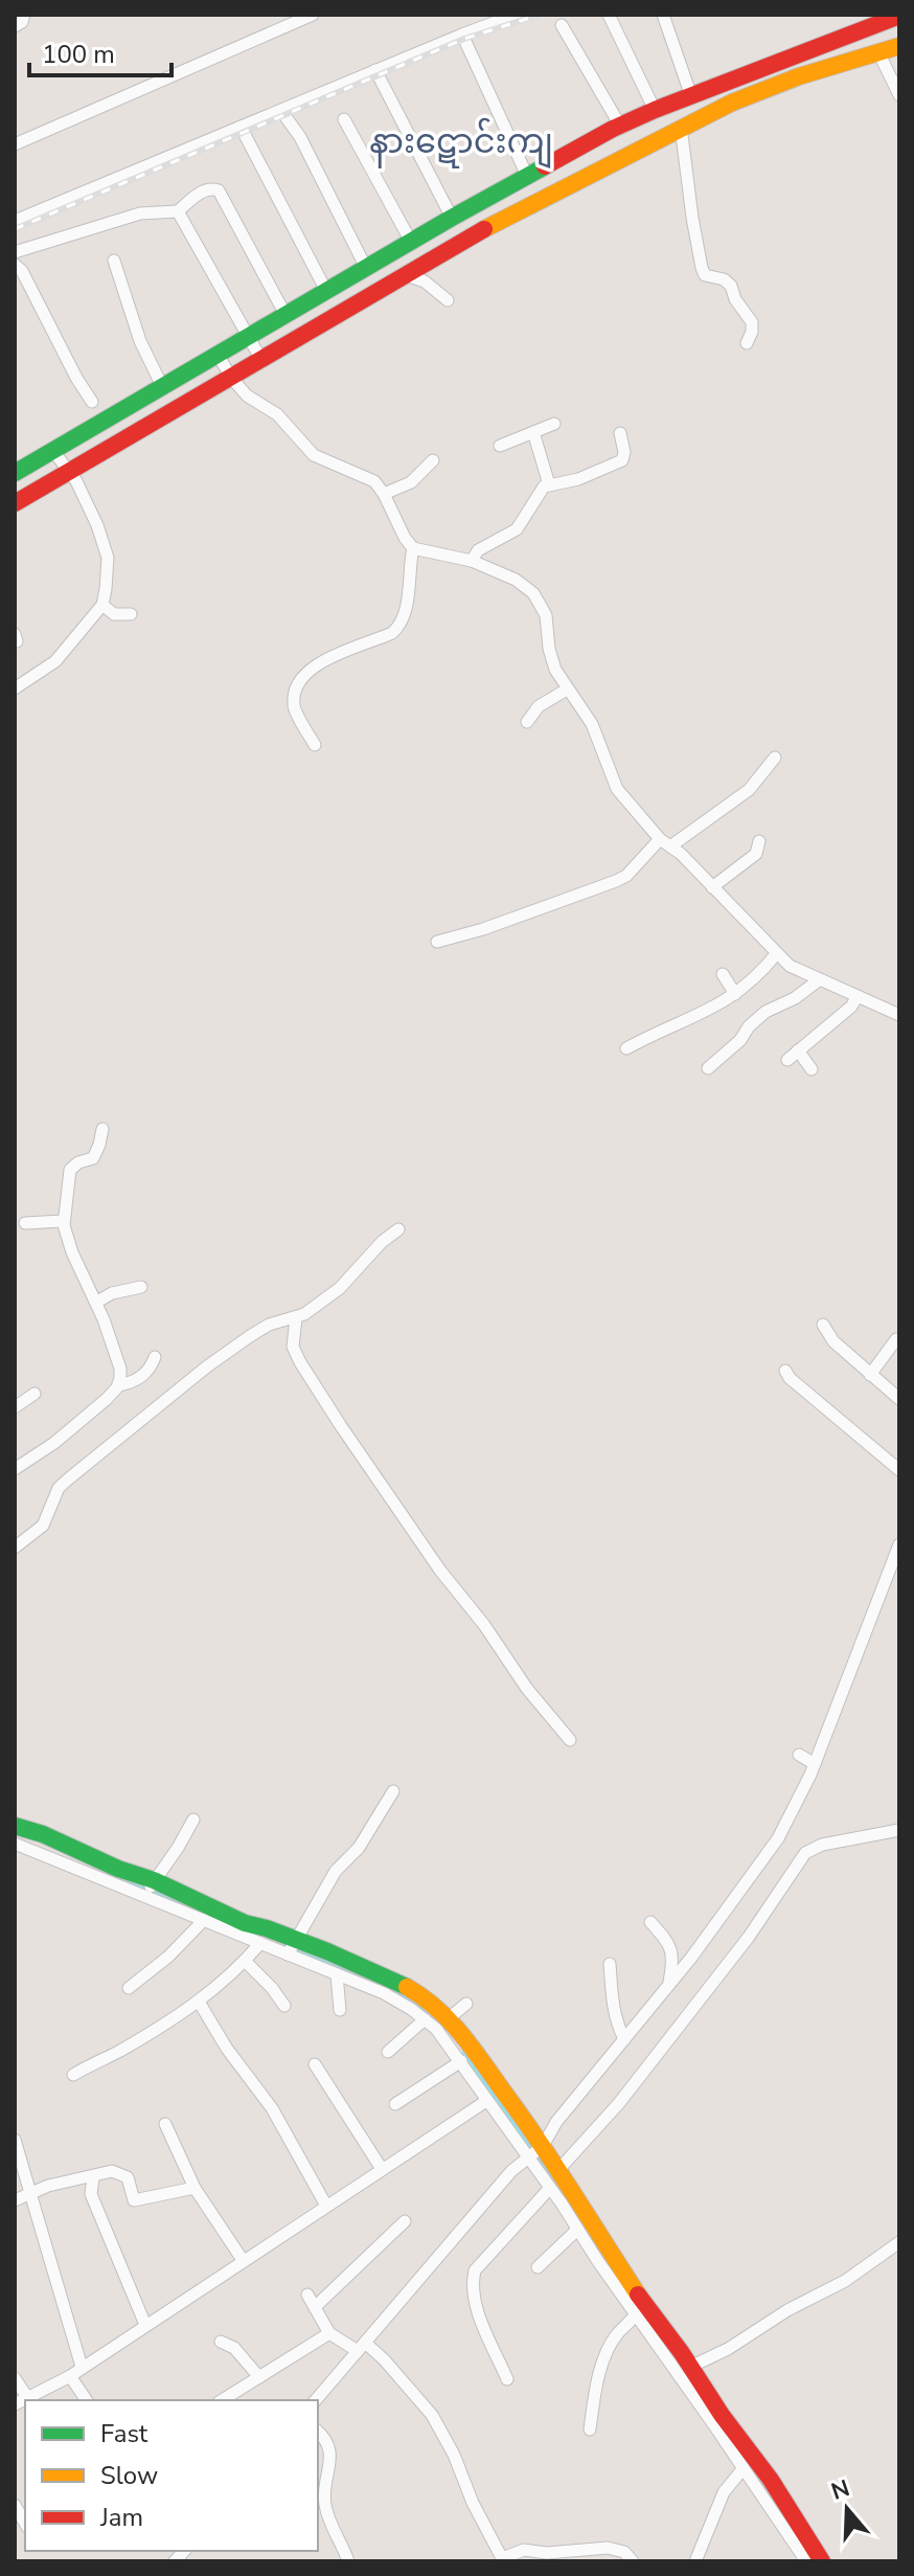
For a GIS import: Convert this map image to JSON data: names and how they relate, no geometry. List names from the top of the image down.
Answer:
{
  "districts": ["နားဋောင်းကျ"],
  "legend": ["Fast", "Slow", "Jam"],
  "scale_bar": "100 m",
  "north": "top"
}
